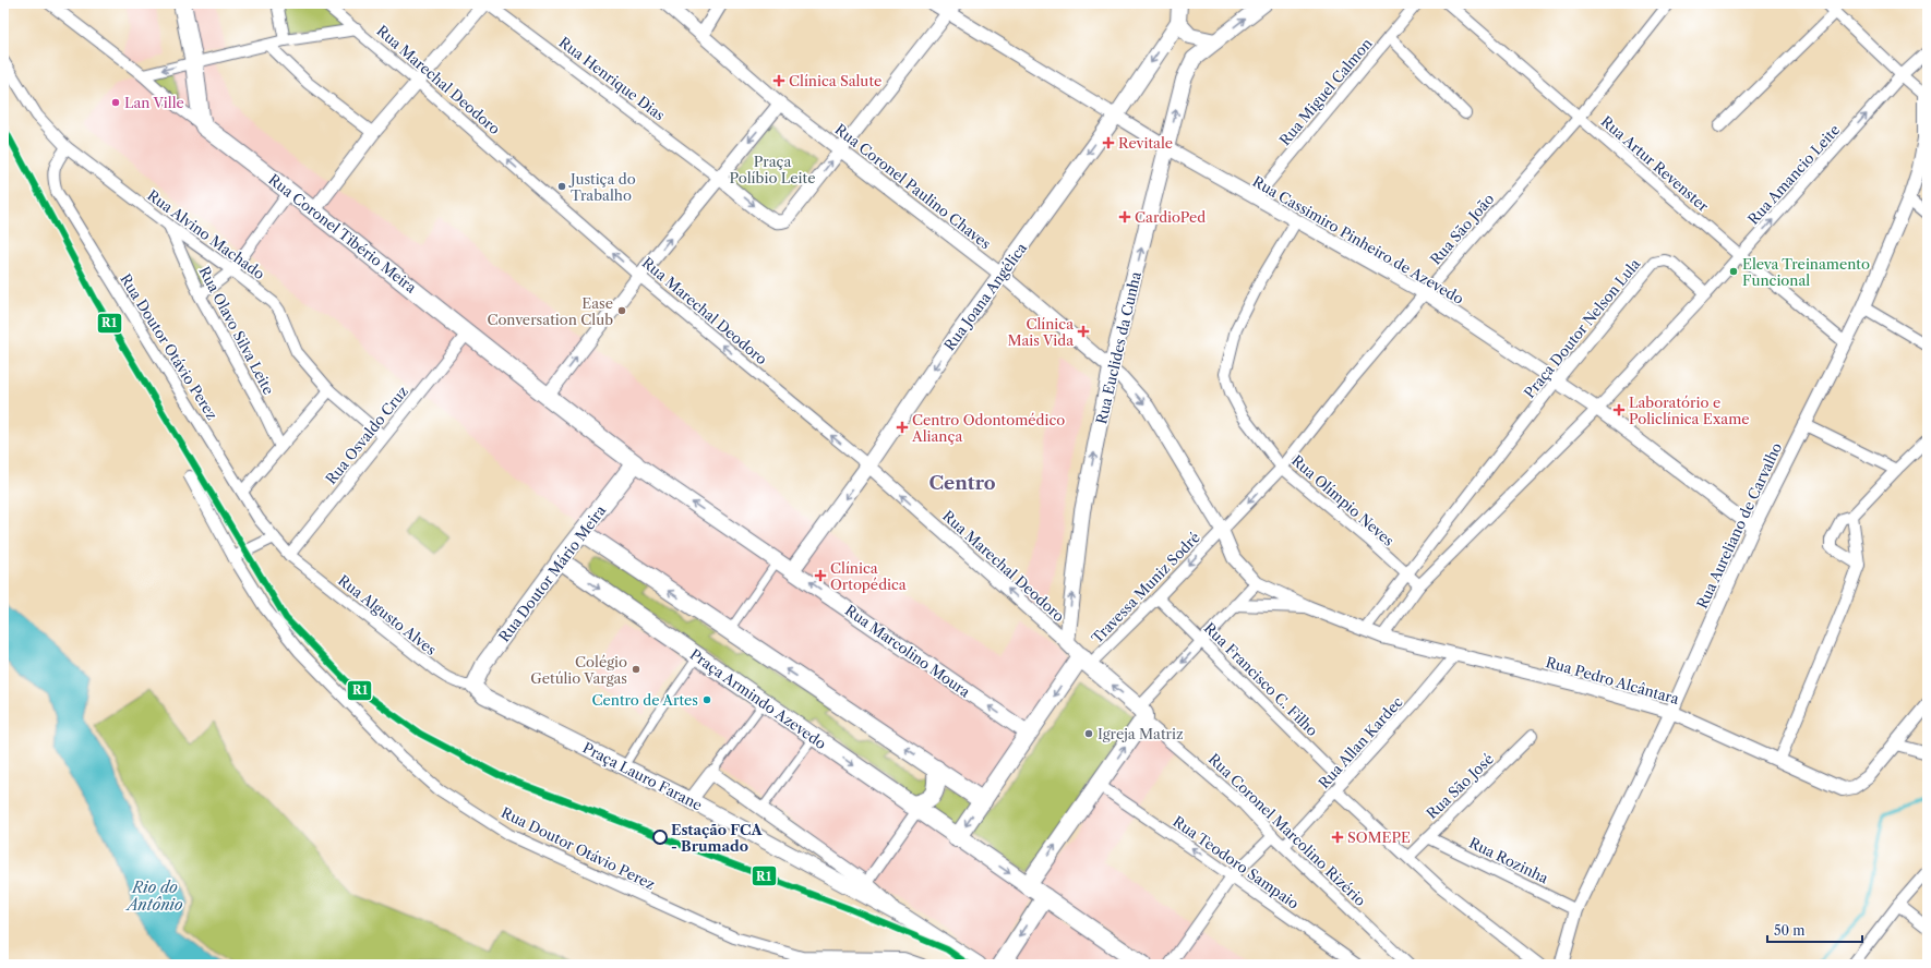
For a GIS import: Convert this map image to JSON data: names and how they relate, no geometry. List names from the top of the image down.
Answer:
{
  "streets": {
    "main road": [
      "Rua Coronel Tibério Meira",
      "Rua Joana Angélica",
      "Rua Euclides da Cunha",
      "Rua Doutor Mário Meira",
      "Rua Marcolino Moura",
      "Praça Armindo Azevedo",
      "Praça Lauro Farane"
    ],
    "street": [
      "Rua Henrique Dias",
      "Rua Marechal Deodoro",
      "Rua Miguel Calmon",
      "Rua Artur Revenster",
      "Rua Amancio Leite",
      "Rua Coronel Paulino Chaves",
      "Rua São João",
      "Rua Alvino Machado",
      "Rua Cassimiro Pinheiro de Azevedo",
      "Praça Doutor Nelson Lula",
      "Rua Olavo Silva Leite",
      "Rua Doutor Otávio Perez",
      "Rua Osvaldo Cruz",
      "Rua Olímpio Neves",
      "Rua Aureliano de Carvalho",
      "Travessa Muniz Sodré",
      "Rua Algusto Alves",
      "Rua Francisco C. Filho",
      "Rua Pedro Alcântara",
      "Rua Allan Kardec",
      "Rua São José",
      "Rua Coronel Marcolino Rizério",
      "Rua Rozinha",
      "Rua Teodoro Sampaio"
    ]
  },
  "crossings": [
    ["Rua Marechal Deodoro", "Rua Joana Angélica"],
    ["Rua Marechal Deodoro", "Rua Euclides da Cunha"],
    ["Rua Miguel Calmon", "Rua Cassimiro Pinheiro de Azevedo"],
    ["Rua Artur Revenster", "Rua Amancio Leite"],
    ["Rua Artur Revenster", "Rua São João"],
    ["Rua Artur Revenster", "Rua Aureliano de Carvalho"],
    ["Rua Amancio Leite", "Praça Doutor Nelson Lula"],
    ["Rua Coronel Paulino Chaves", "Rua São João"],
    ["Rua Coronel Paulino Chaves", "Rua Joana Angélica"],
    ["Rua Coronel Paulino Chaves", "Rua Euclides da Cunha"],
    ["Rua Coronel Paulino Chaves", "Travessa Muniz Sodré"],
    ["Rua Coronel Paulino Chaves", "Rua Pedro Alcântara"],
    ["Rua São João", "Rua Cassimiro Pinheiro de Azevedo"],
    ["Rua São João", "Rua Olímpio Neves"],
    ["Rua São João", "Travessa Muniz Sodré"],
    ["Rua Coronel Tibério Meira", "Rua Osvaldo Cruz"],
    ["Rua Coronel Tibério Meira", "Rua Doutor Mário Meira"],
    ["Rua Coronel Tibério Meira", "Rua Marcolino Moura"],
    ["Rua Alvino Machado", "Rua Olavo Silva Leite"],
    ["Rua Alvino Machado", "Rua Doutor Otávio Perez"],
    ["Rua Alvino Machado", "Rua Osvaldo Cruz"],
    ["Rua Cassimiro Pinheiro de Azevedo", "Rua Joana Angélica"],
    ["Rua Cassimiro Pinheiro de Azevedo", "Praça Doutor Nelson Lula"],
    ["Rua Cassimiro Pinheiro de Azevedo", "Rua Euclides da Cunha"],
    ["Rua Cassimiro Pinheiro de Azevedo", "Rua Olímpio Neves"],
    ["Rua Cassimiro Pinheiro de Azevedo", "Rua Aureliano de Carvalho"],
    ["Rua Joana Angélica", "Rua Marcolino Moura"],
    ["Praça Doutor Nelson Lula", "Rua Olímpio Neves"],
    ["Praça Doutor Nelson Lula", "Rua Pedro Alcântara"],
    ["Rua Doutor Otávio Perez", "Rua Osvaldo Cruz"],
    ["Rua Doutor Otávio Perez", "Rua Algusto Alves"],
    ["Rua Osvaldo Cruz", "Rua Algusto Alves"],
    ["Rua Aureliano de Carvalho", "Rua Pedro Alcântara"],
    ["Rua Aureliano de Carvalho", "Rua Rozinha"],
    ["Rua Doutor Mário Meira", "Rua Algusto Alves"],
    ["Rua Doutor Mário Meira", "Rua Marcolino Moura"],
    ["Rua Doutor Mário Meira", "Praça Armindo Azevedo"],
    ["Rua Doutor Mário Meira", "Praça Lauro Farane"],
    ["Travessa Muniz Sodré", "Rua Francisco C. Filho"],
    ["Rua Algusto Alves", "Praça Lauro Farane"],
    ["Rua Francisco C. Filho", "Rua Allan Kardec"],
    ["Rua Pedro Alcântara", "Rua Allan Kardec"],
    ["Rua Allan Kardec", "Rua Coronel Marcolino Rizério"],
    ["Rua São José", "Rua Rozinha"]
  ],
  "one_way": [
    "Rua Marechal Deodoro",
    "Rua Joana Angélica",
    "Rua Euclides da Cunha",
    "Rua Teodoro Sampaio"
  ],
  "districts": ["Centro"],
  "water": ["Rio do Antônio"],
  "parks": ["Praça Políbio Leite"],
  "places": {
    "health": [
      "Clínica Salute",
      "Revitale",
      "CardioPed",
      "Clínica Mais Vida",
      "Laboratório e Policlínica Exame",
      "Centro Odontomédico Aliança",
      "Clínica Ortopédica",
      "SOMEPE"
    ],
    "other": [
      "Lan Ville",
      "Justiça do Trabalho",
      "Eleva Treinamento Funcional",
      "Ease Conversation Club",
      "Colégio Getúlio Vargas",
      "Centro de Artes",
      "Igreja Matriz",
      "Estação FCA - Brumado"
    ]
  },
  "lines": ["transit line R1"],
  "scale_bar": "50 m"
}
